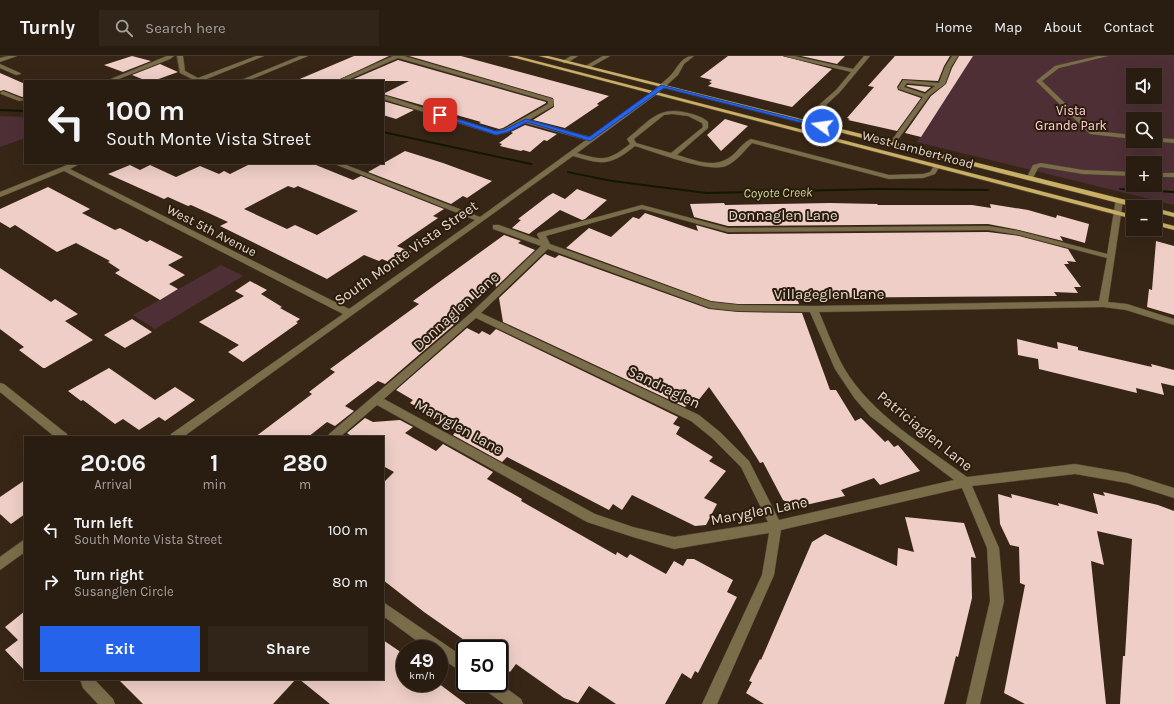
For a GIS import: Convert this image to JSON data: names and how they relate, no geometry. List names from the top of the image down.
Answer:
{
  "streets": {
    "main road": ["West Lambert Road"],
    "street": [
      "Donnaglen Lane",
      "West 5th Avenue",
      "South Monte Vista Street",
      "Villageglen Lane",
      "Sandraglen",
      "Maryglen Lane",
      "Patriciaglen Lane"
    ]
  },
  "crossings": [
    ["West Lambert Road", "South Monte Vista Street"],
    ["Donnaglen Lane", "Villageglen Lane"],
    ["Donnaglen Lane", "Sandraglen"],
    ["Donnaglen Lane", "Maryglen Lane"],
    ["West 5th Avenue", "South Monte Vista Street"],
    ["Villageglen Lane", "Patriciaglen Lane"],
    ["Sandraglen", "Maryglen Lane"],
    ["Maryglen Lane", "Patriciaglen Lane"]
  ],
  "water": ["Coyote Creek"],
  "parks": ["Vista Grande Park"],
  "page": {
    "header": "Turnly",
    "search": "Search here",
    "nav": [
      "Home",
      "Map",
      "About",
      "Contact"
    ],
    "map_buttons": ["+", "−"],
    "turn": ["100 m", "South Monte Vista Street"],
    "eta": [
      "20:06",
      "Arrival",
      "1",
      "min",
      "280",
      "m"
    ],
    "list": [
      {
        "name": "Turn left",
        "note": "South Monte Vista Street",
        "value": "100 m"
      },
      {
        "name": "Turn right",
        "note": "Susanglen Circle",
        "value": "80 m"
      }
    ],
    "buttons": ["Exit", "Share"],
    "speed": "49 km/h",
    "limit": "50"
  }
}
